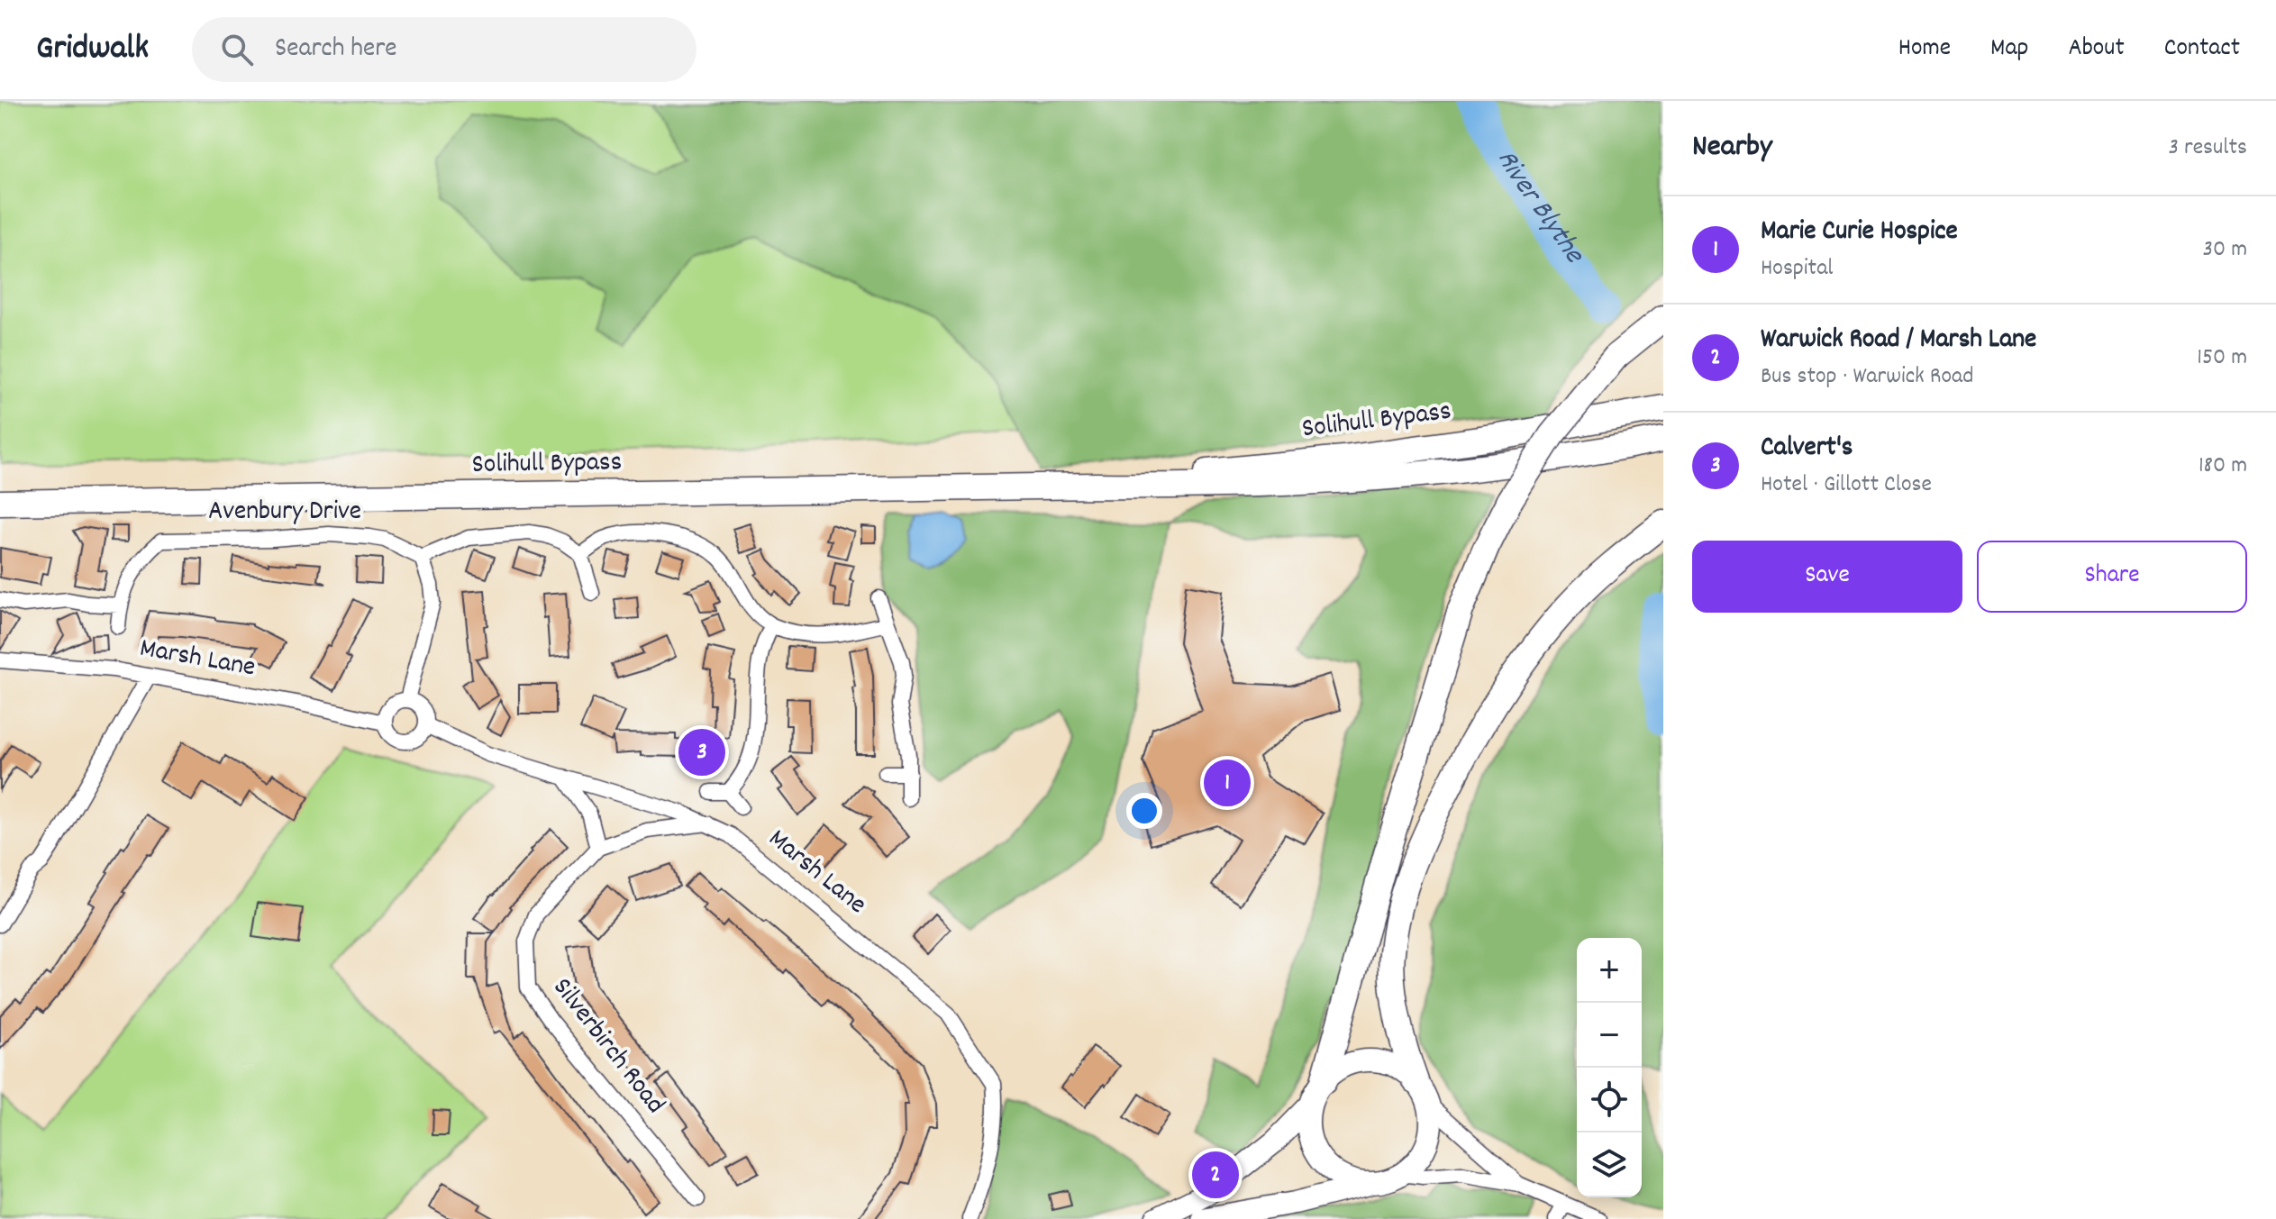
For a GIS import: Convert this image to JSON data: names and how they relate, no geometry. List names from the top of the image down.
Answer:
{
  "streets": {
    "highway": ["Solihull Bypass"],
    "street": ["Avenbury Drive", "Marsh Lane", "Silverbirch Road"]
  },
  "crossings": [
    ["Marsh Lane", "Silverbirch Road"]
  ],
  "water": ["River Blythe"],
  "page": {
    "header": "Gridwalk",
    "search": "Search here",
    "nav": [
      "Home",
      "Map",
      "About",
      "Contact"
    ],
    "heading": ["Nearby", "3 results"],
    "list": [
      {
        "mark": "1",
        "name": "Marie Curie Hospice",
        "note": "Hospital",
        "value": "30 m"
      },
      {
        "mark": "2",
        "name": "Warwick Road / Marsh Lane",
        "note": "Bus stop · Warwick Road",
        "value": "150 m"
      },
      {
        "mark": "3",
        "name": "Calvert's",
        "note": "Hotel · Gillott Close",
        "value": "180 m"
      }
    ],
    "buttons": ["Save", "Share"],
    "pins": ["3", "1", "2"],
    "map_buttons": ["+", "−"]
  }
}
